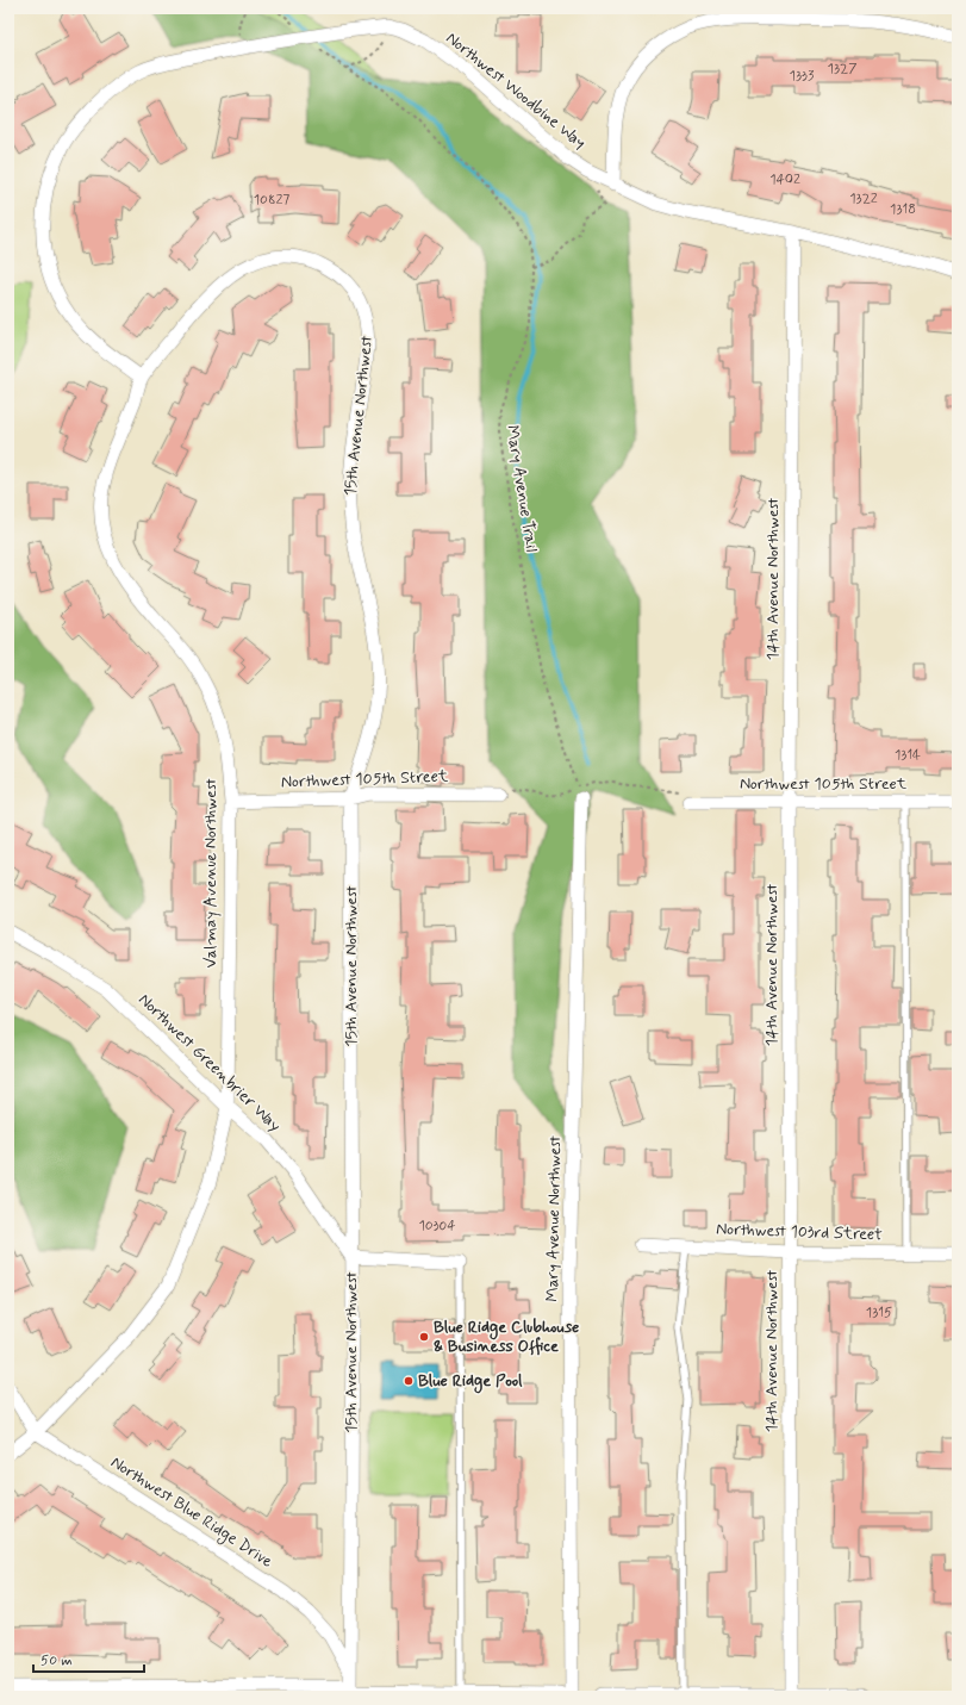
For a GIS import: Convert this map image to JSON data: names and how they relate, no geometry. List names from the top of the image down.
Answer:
{
  "streets": {
    "street": [
      "Northwest Woodbine Way",
      "15th Avenue Northwest",
      "14th Avenue Northwest",
      "Northwest 105th Street",
      "Valmay Avenue Northwest",
      "Northwest Greenbrier Way",
      "Mary Avenue Northwest",
      "Northwest 103rd Street",
      "Northwest Blue Ridge Drive"
    ],
    "path": ["Mary Avenue Trail"]
  },
  "crossings": [
    ["Northwest Woodbine Way", "14th Avenue Northwest"],
    ["Northwest Woodbine Way", "Valmay Avenue Northwest"],
    ["15th Avenue Northwest", "Northwest 105th Street"],
    ["15th Avenue Northwest", "Valmay Avenue Northwest"],
    ["15th Avenue Northwest", "Northwest Greenbrier Way"],
    ["15th Avenue Northwest", "Northwest Blue Ridge Drive"],
    ["Mary Avenue Trail", "Mary Avenue Northwest"],
    ["14th Avenue Northwest", "Northwest 105th Street"],
    ["14th Avenue Northwest", "Northwest 103rd Street"],
    ["Northwest 105th Street", "Valmay Avenue Northwest"],
    ["Valmay Avenue Northwest", "Northwest Greenbrier Way"],
    ["Valmay Avenue Northwest", "Northwest Blue Ridge Drive"]
  ],
  "places": ["Blue Ridge Clubhouse & Business Office", "Blue Ridge Pool"],
  "house_numbers": [
    "1327",
    "1333",
    "1402",
    "1322",
    "10827",
    "1318",
    "1314",
    "10304",
    "1315"
  ],
  "scale_bar": "50 m"
}
